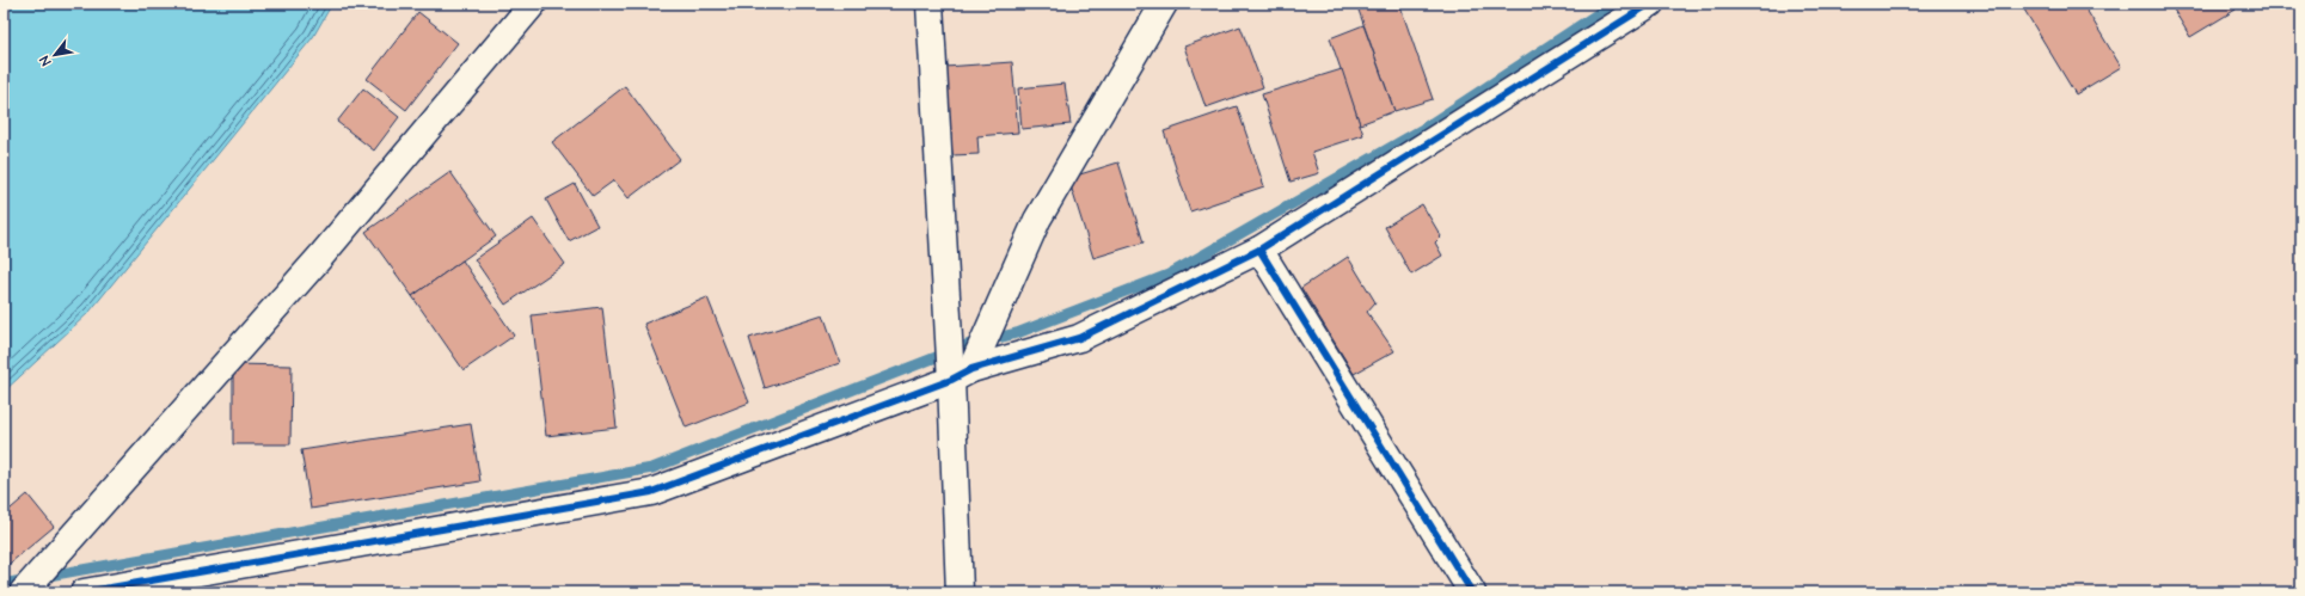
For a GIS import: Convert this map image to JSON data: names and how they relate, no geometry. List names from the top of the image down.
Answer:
{
  "north": "bottom left"
}
